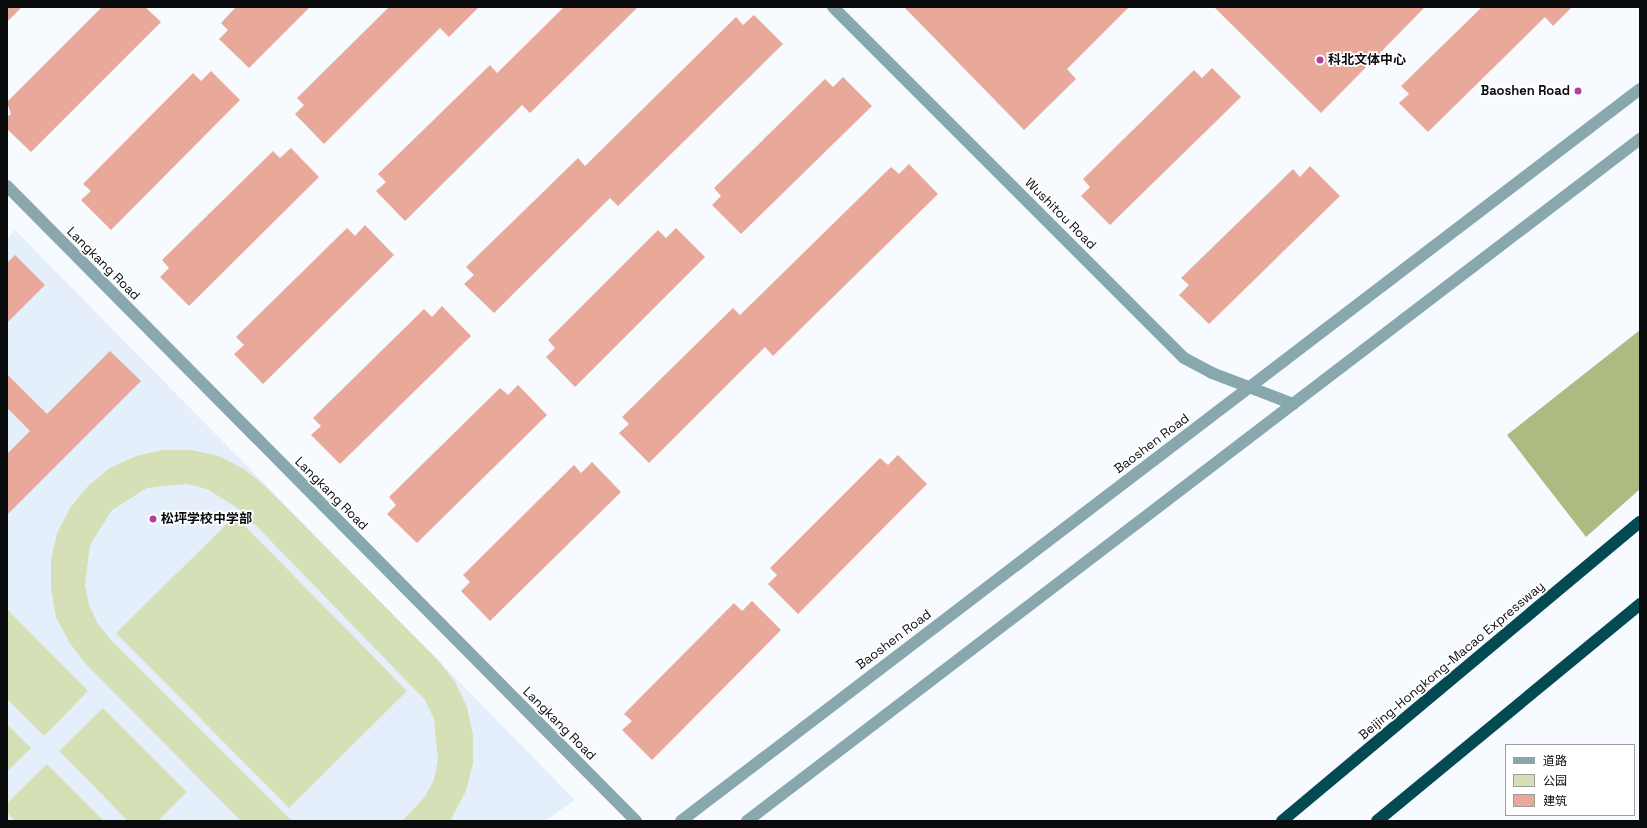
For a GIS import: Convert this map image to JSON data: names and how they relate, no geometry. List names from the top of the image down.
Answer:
{
  "streets": {
    "highway": ["Beijing-Hongkong-Macao Expressway"],
    "street": ["Wushitou Road", "Langkang Road", "Baoshen Road"]
  },
  "crossings": [
    ["Wushitou Road", "Baoshen Road"]
  ],
  "places": ["科北文体中心", "Baoshen Road", "松坪学校中学部"],
  "legend": ["道路", "公园", "建筑"]
}
